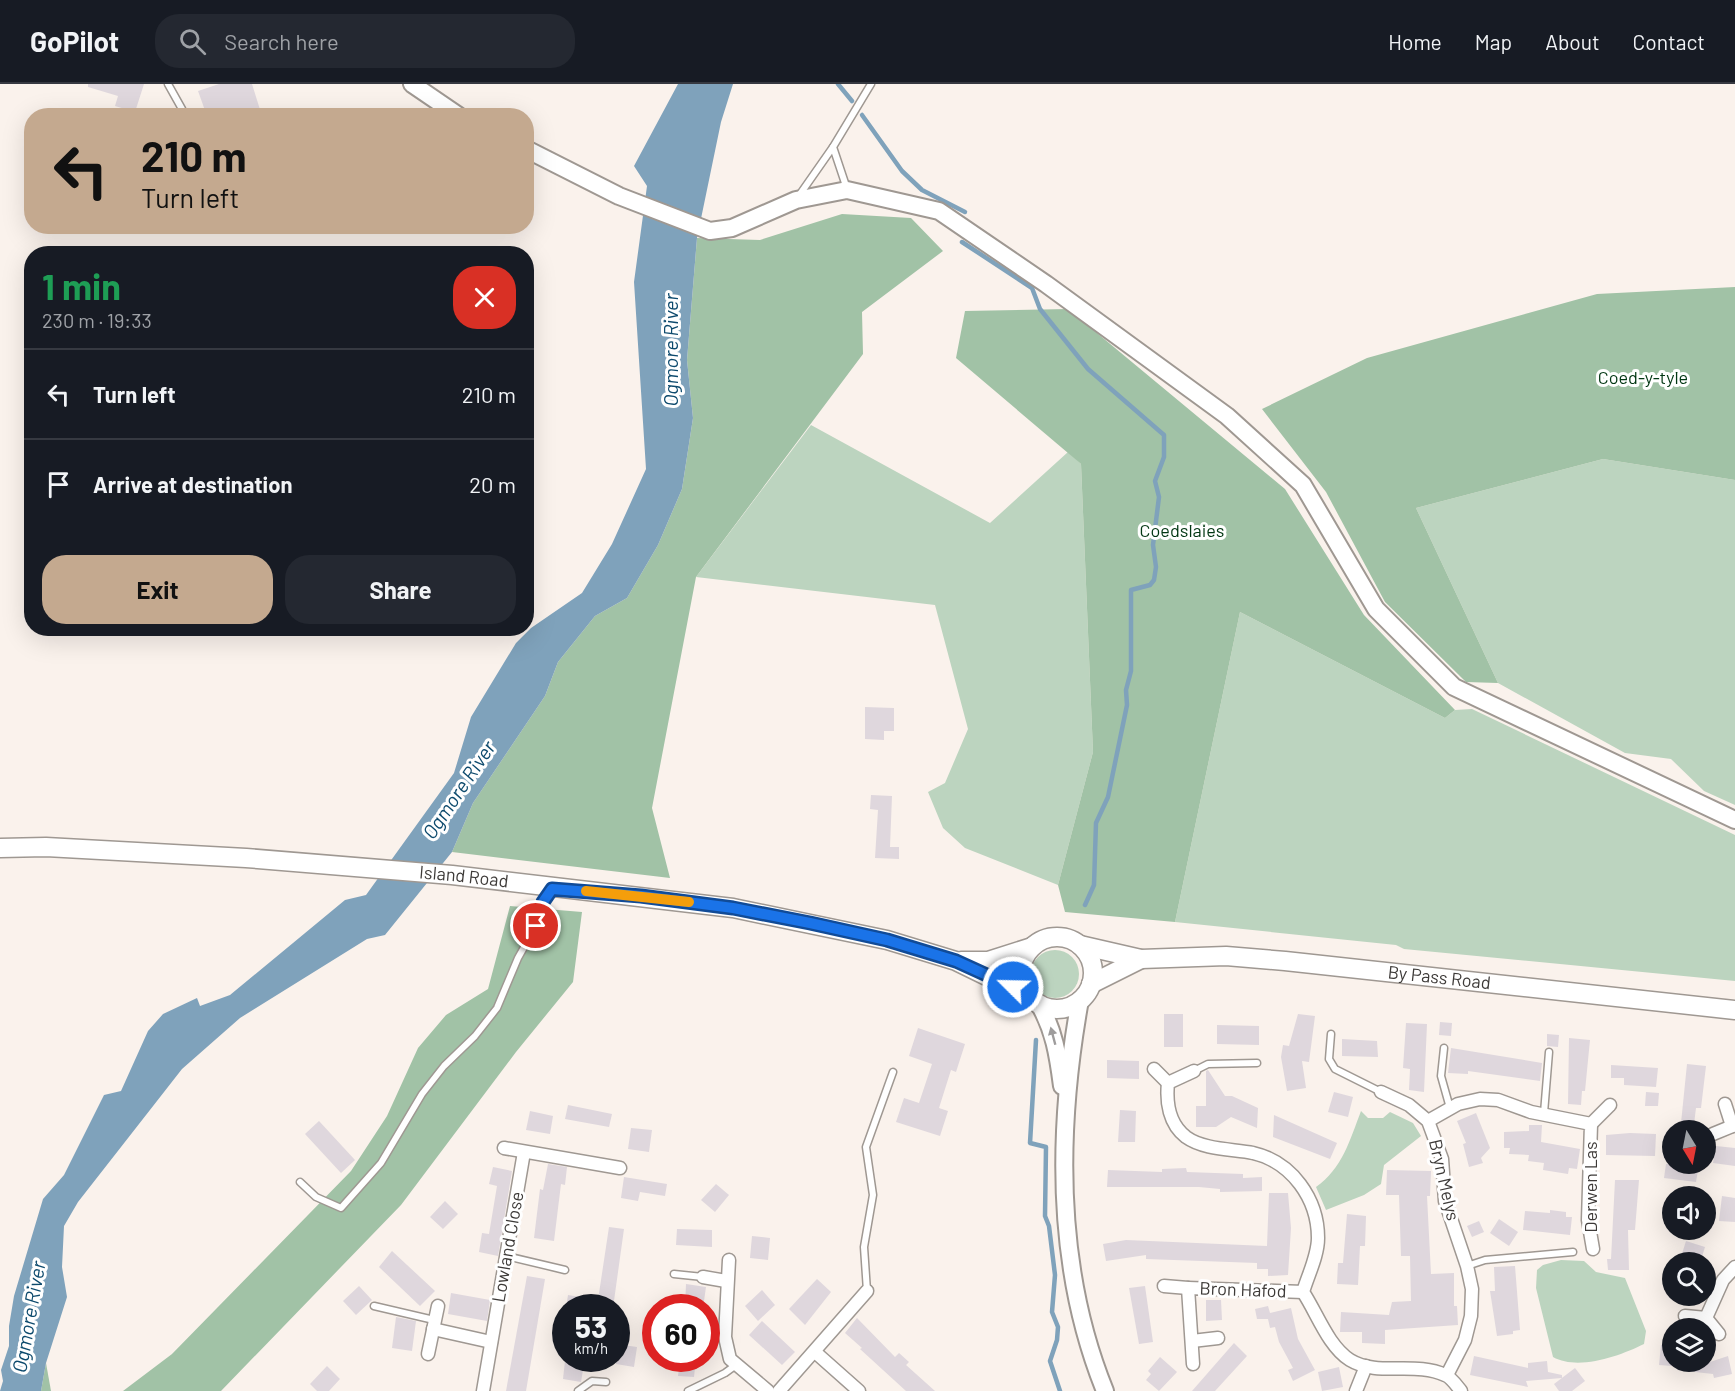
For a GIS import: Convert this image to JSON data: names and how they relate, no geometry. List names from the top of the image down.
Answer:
{
  "streets": {
    "main road": ["Island Road", "By Pass Road"],
    "street": [
      "Bryn Melys",
      "Derwen Las",
      "Lowland Close",
      "Bron Hafod"
    ]
  },
  "crossings": [
    ["Island Road", "By Pass Road"],
    ["Bryn Melys", "Derwen Las"]
  ],
  "water": ["Ogmore River"],
  "parks": ["Coed-y-tyle", "Coedslaies"],
  "north": "bottom",
  "page": {
    "header": "GoPilot",
    "search": "Search here",
    "nav": [
      "Home",
      "Map",
      "About",
      "Contact"
    ],
    "turn": ["210 m", "Turn left"],
    "heading": ["1 min", "230 m · 19:33"],
    "list": [
      {
        "name": "Turn left",
        "value": "210 m"
      },
      {
        "name": "Arrive at destination",
        "value": "20 m"
      }
    ],
    "buttons": ["Exit", "Share"],
    "speed": "53 km/h",
    "limit": "60"
  }
}
